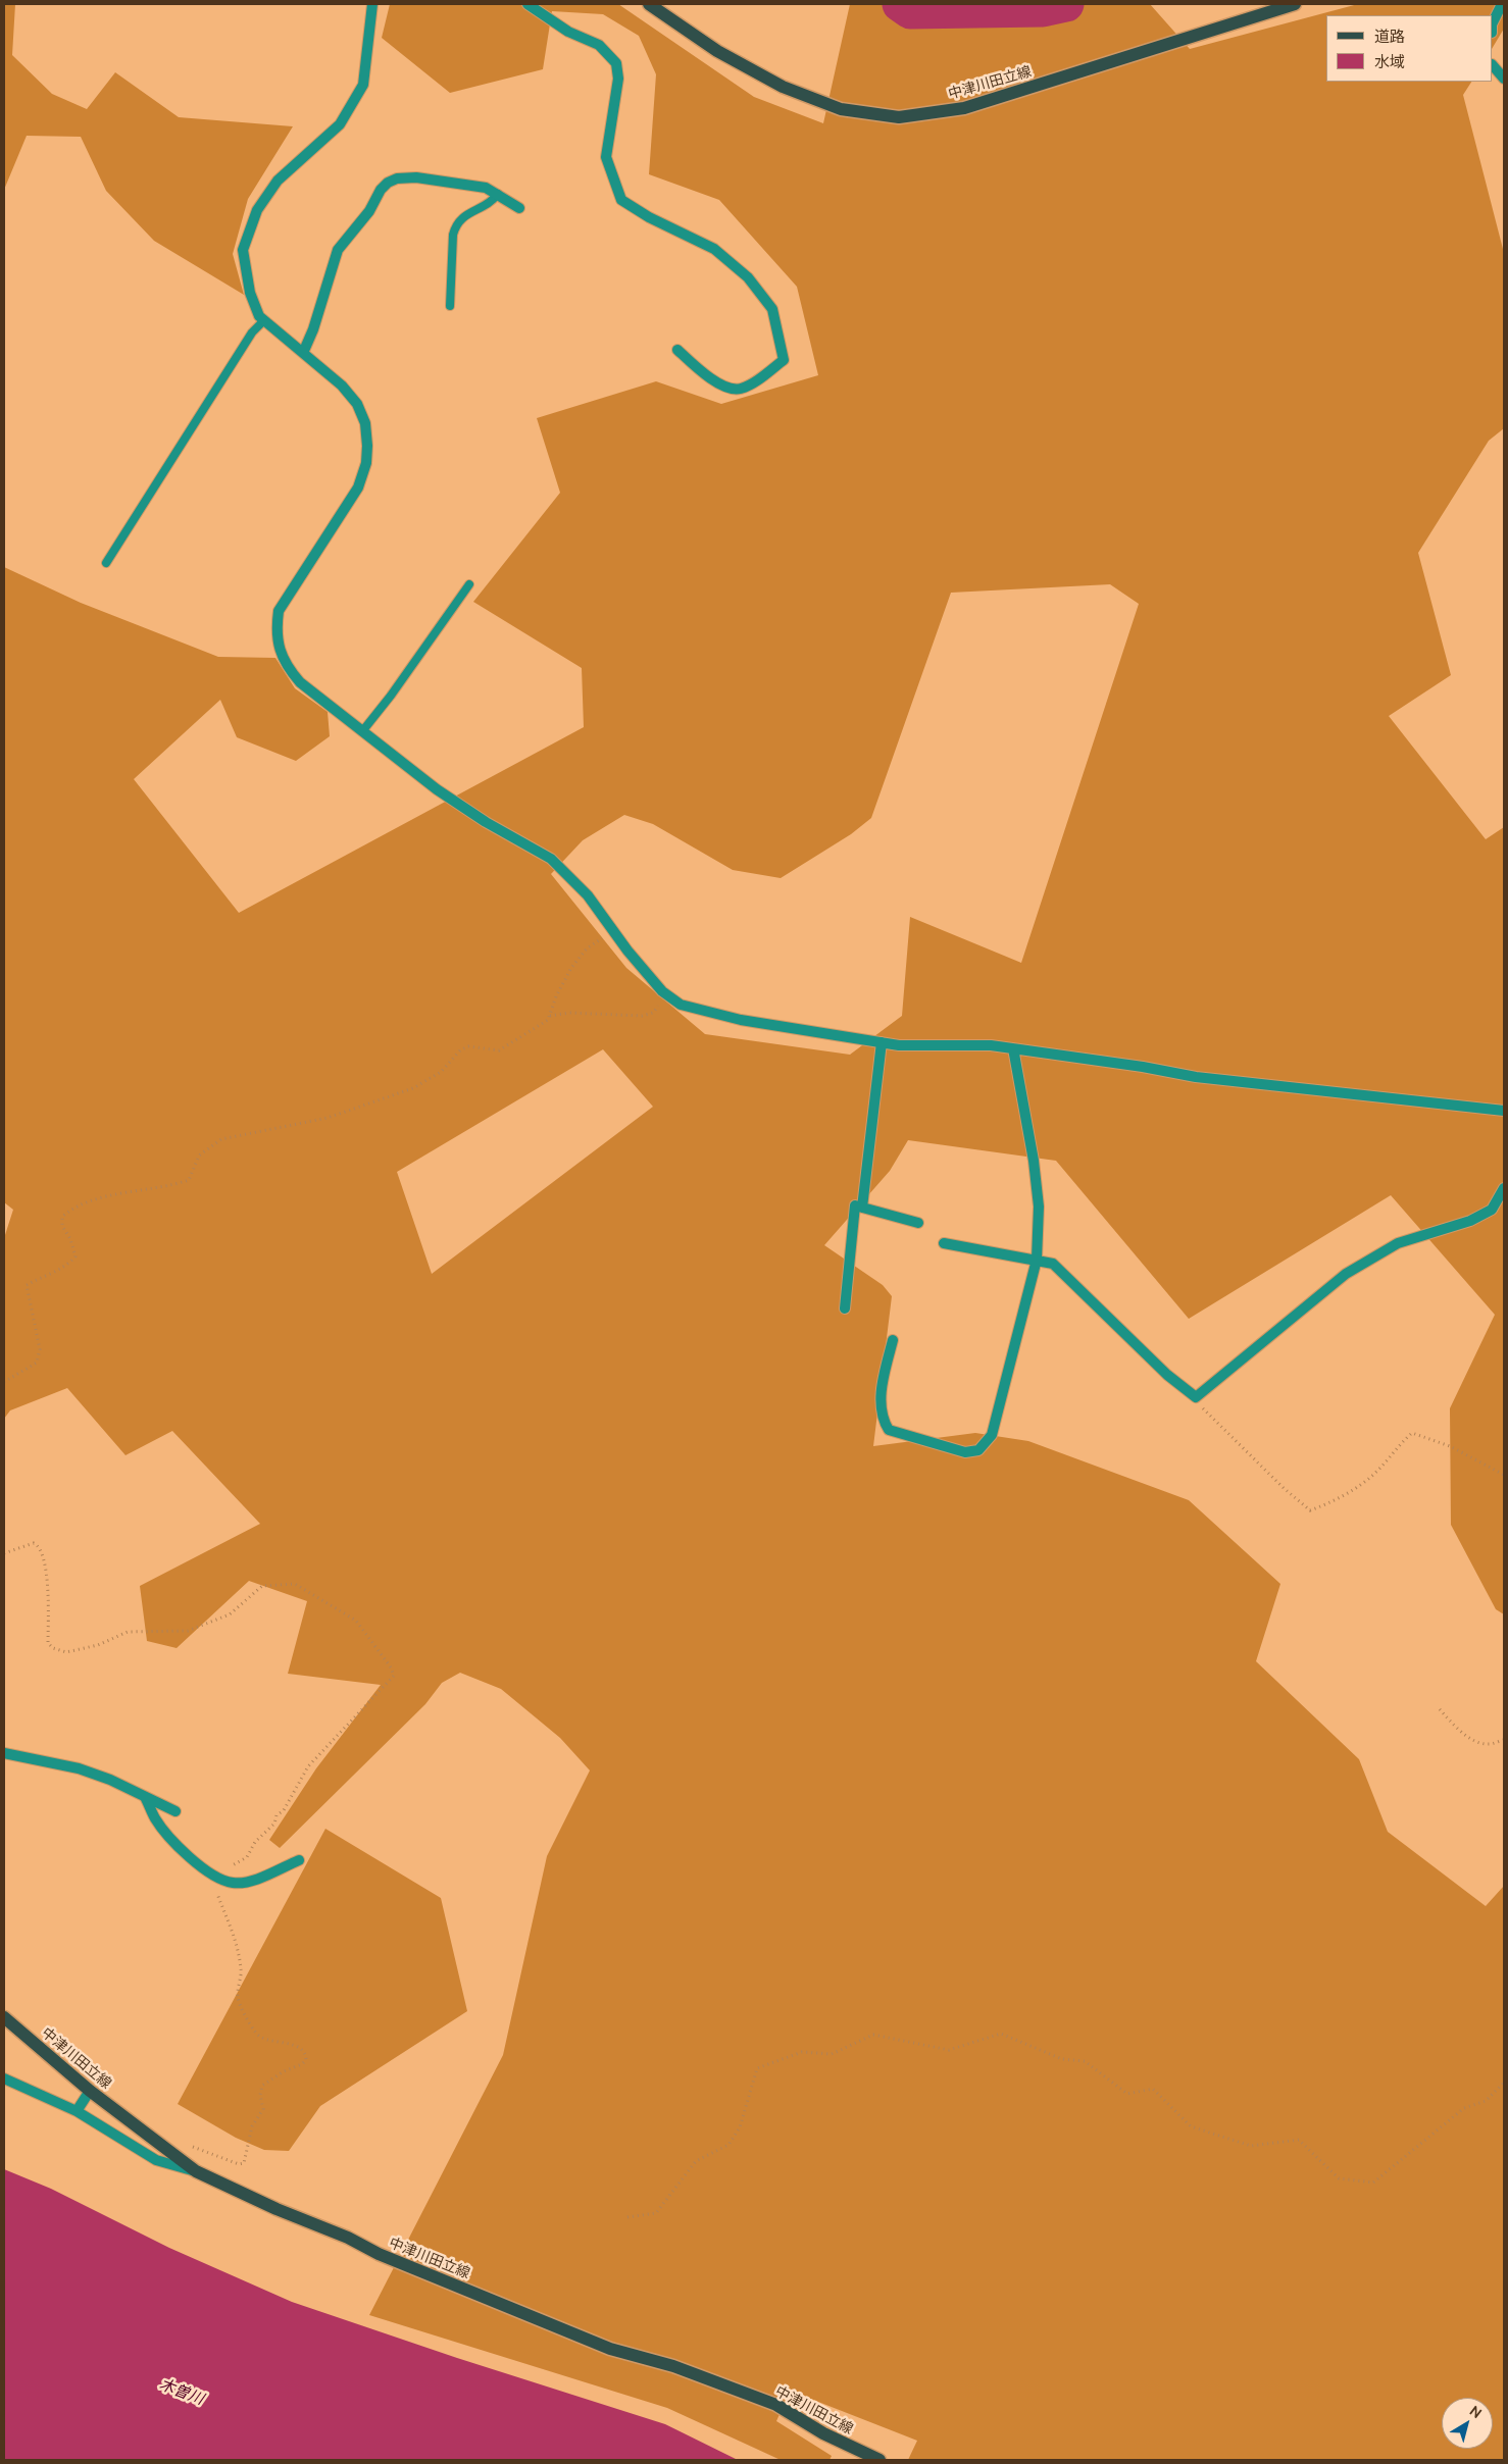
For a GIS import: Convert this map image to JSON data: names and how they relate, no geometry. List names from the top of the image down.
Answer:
{
  "streets": {
    "main road": ["中津川田立線"]
  },
  "water": ["木曽川"],
  "legend": ["道路", "水域"],
  "north": "top right"
}
